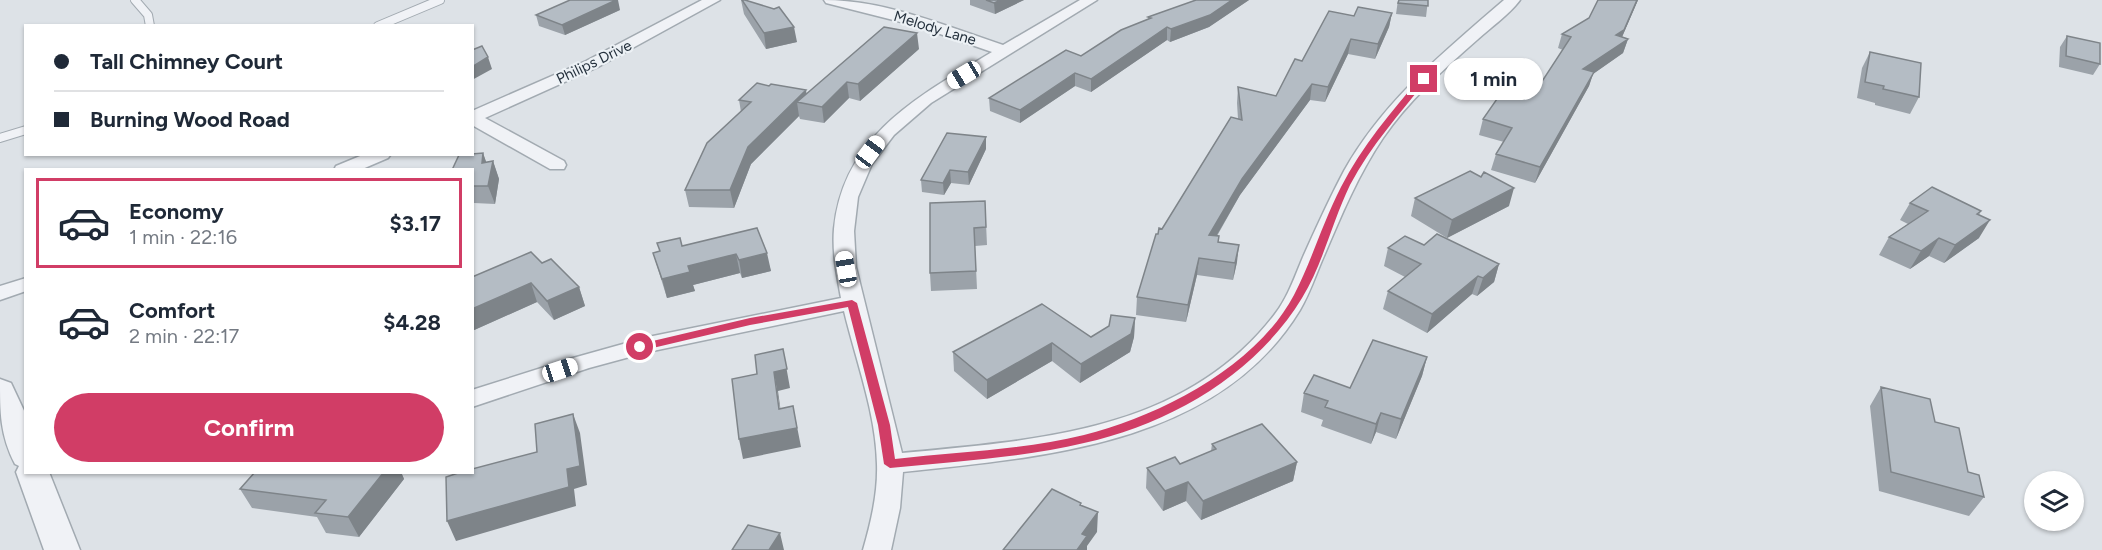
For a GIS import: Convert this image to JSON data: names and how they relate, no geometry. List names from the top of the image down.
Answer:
{
  "streets": {
    "street": ["Melody Lane", "Philips Drive"]
  },
  "page": {
    "banner": ["Tall Chimney Court", "Burning Wood Road"],
    "bubble": "1 min",
    "list": [
      {
        "name": "Economy",
        "note": "1 min · 22:16",
        "value": "$3.17"
      },
      {
        "name": "Comfort",
        "note": "2 min · 22:17",
        "value": "$4.28"
      }
    ],
    "buttons": "Confirm"
  }
}
